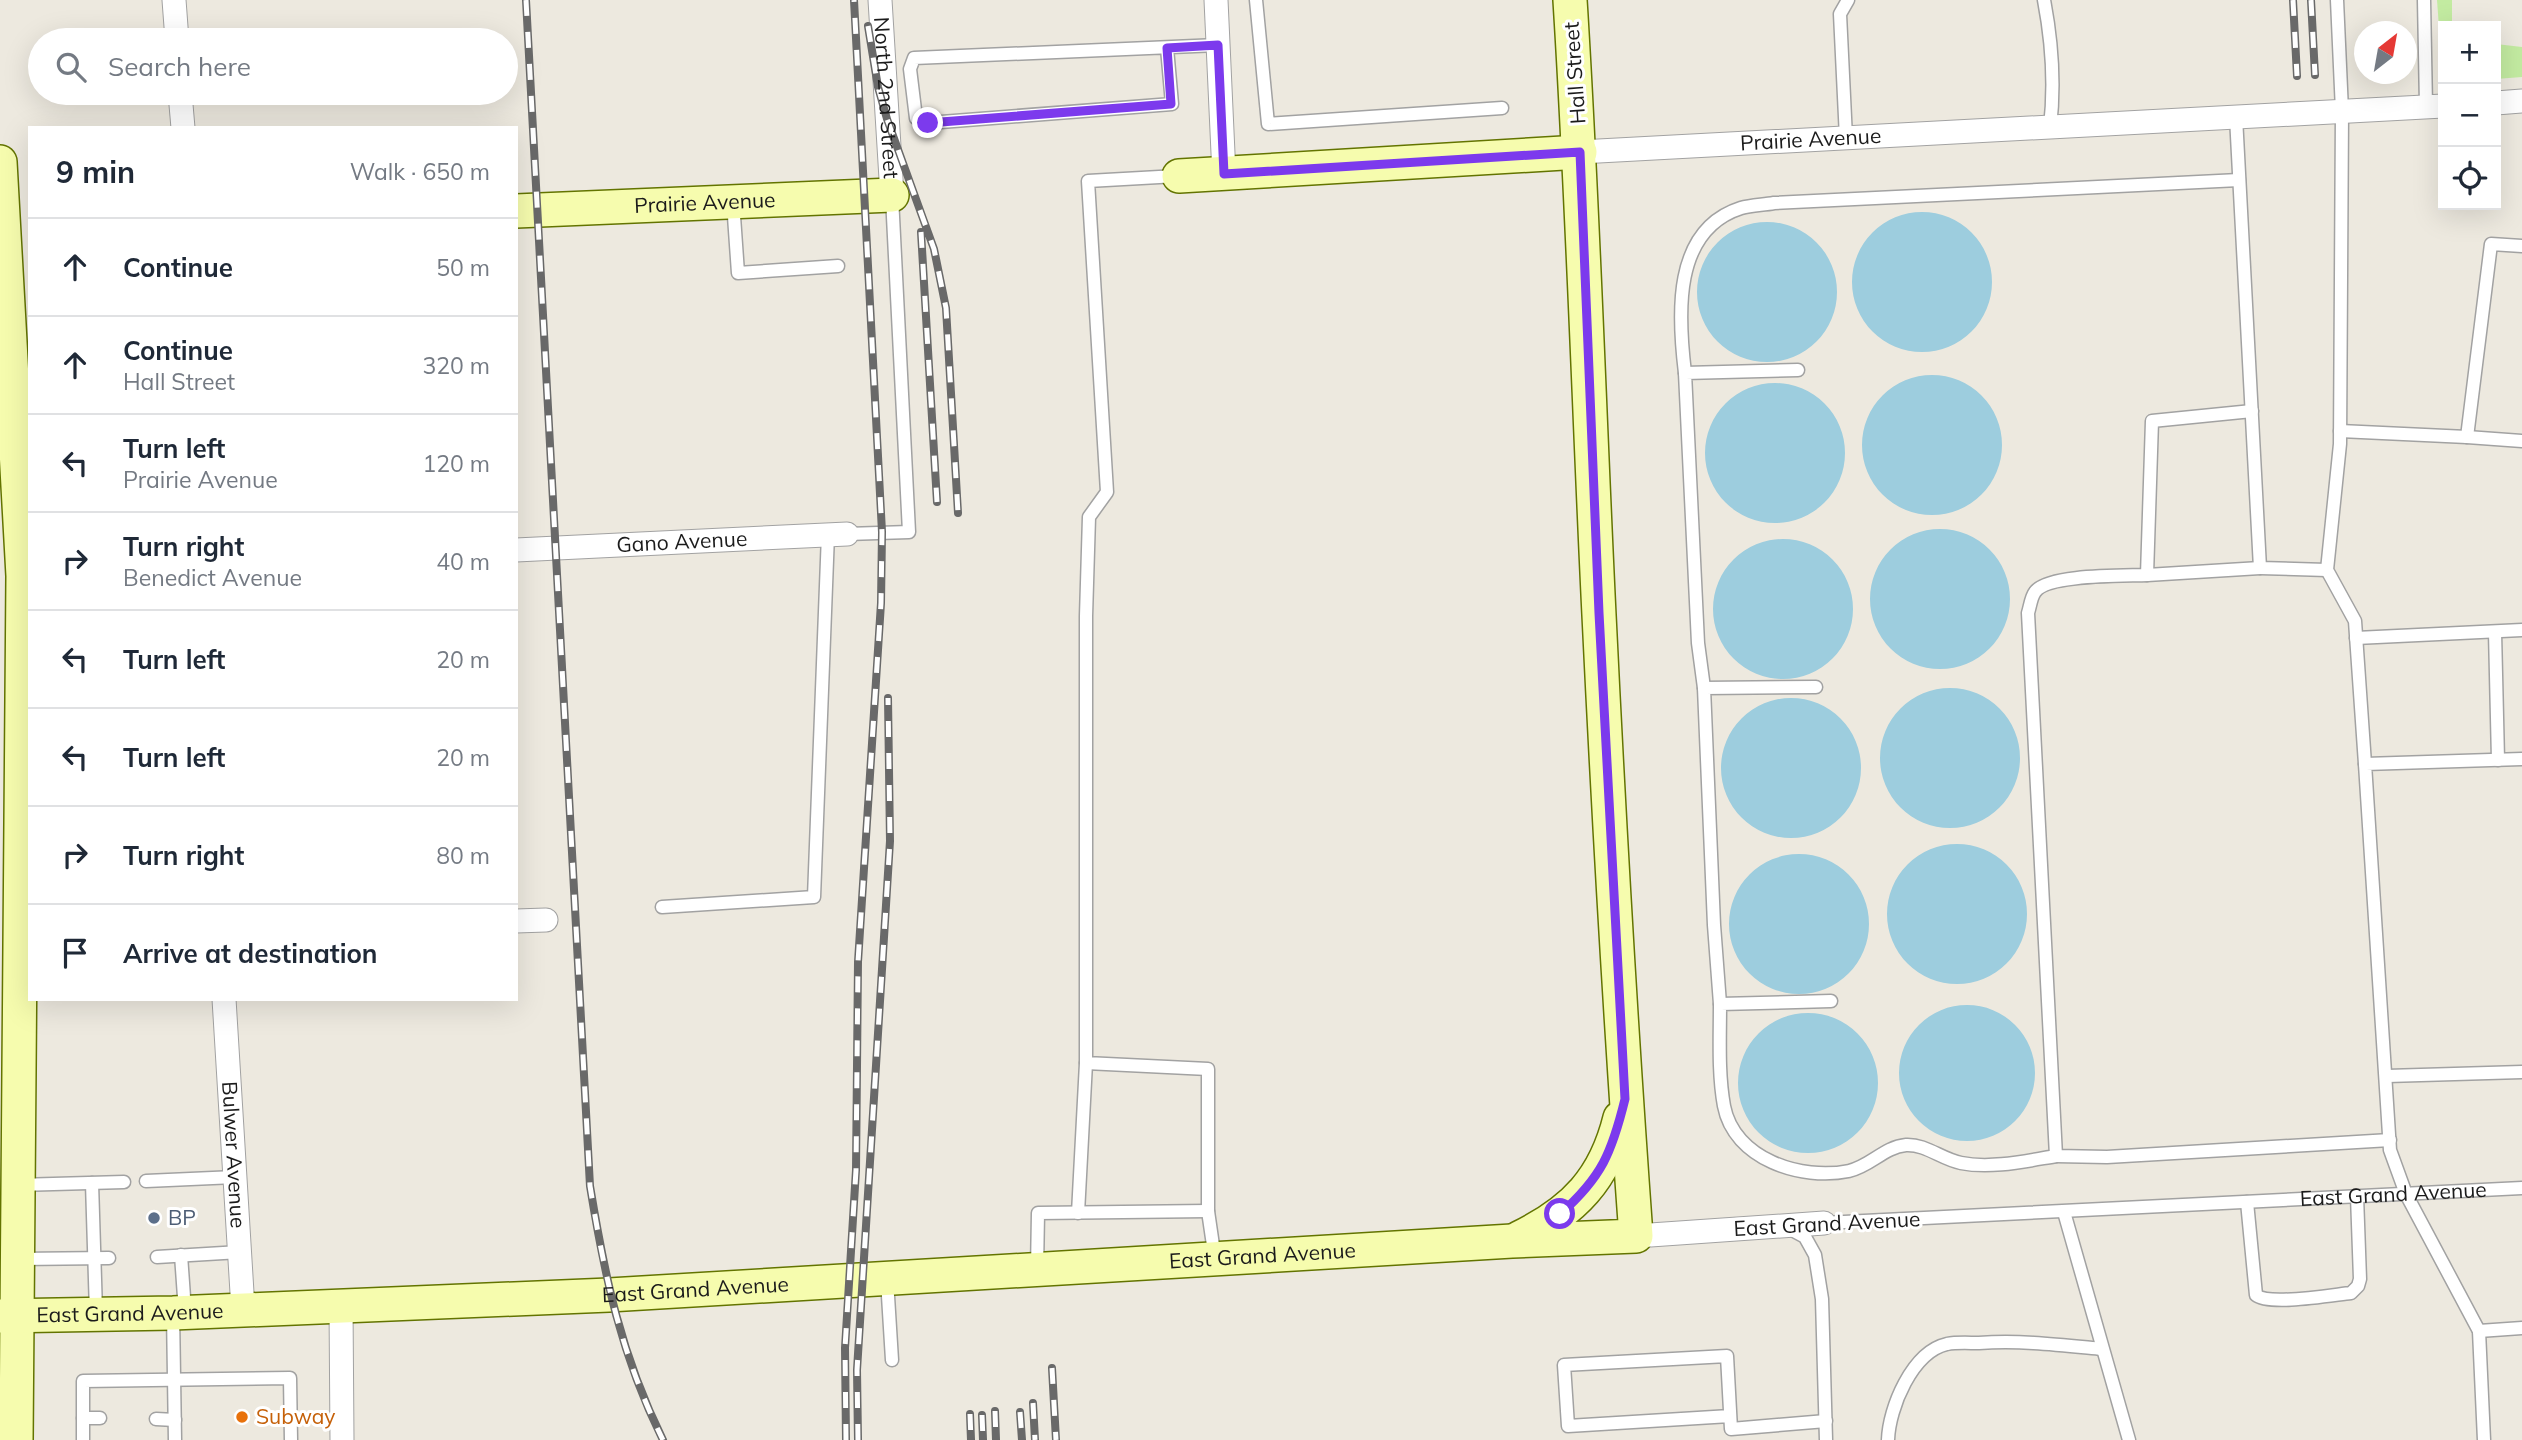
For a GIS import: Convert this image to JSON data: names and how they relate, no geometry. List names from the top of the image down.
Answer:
{
  "streets": {
    "main road": ["Hall Street", "Prairie Avenue", "East Grand Avenue"],
    "street": ["North 2nd Street", "Gano Avenue", "Bulwer Avenue"]
  },
  "crossings": [
    ["Hall Street", "Prairie Avenue"],
    ["Hall Street", "East Grand Avenue"],
    ["North 2nd Street", "Prairie Avenue"],
    ["Bulwer Avenue", "East Grand Avenue"]
  ],
  "places": ["BP", "Subway"],
  "north": "top right",
  "page": {
    "map_buttons": ["+", "−"],
    "search": "Search here",
    "heading": ["9 min", "Walk · 650 m"],
    "list": [
      ["Continue", "50 m"],
      ["Continue", "Hall Street", "320 m"],
      ["Turn left", "Prairie Avenue", "120 m"],
      ["Turn right", "Benedict Avenue", "40 m"],
      ["Turn left", "20 m"],
      ["Turn left", "20 m"],
      ["Turn right", "80 m"],
      "Arrive at destination"
    ]
  }
}
